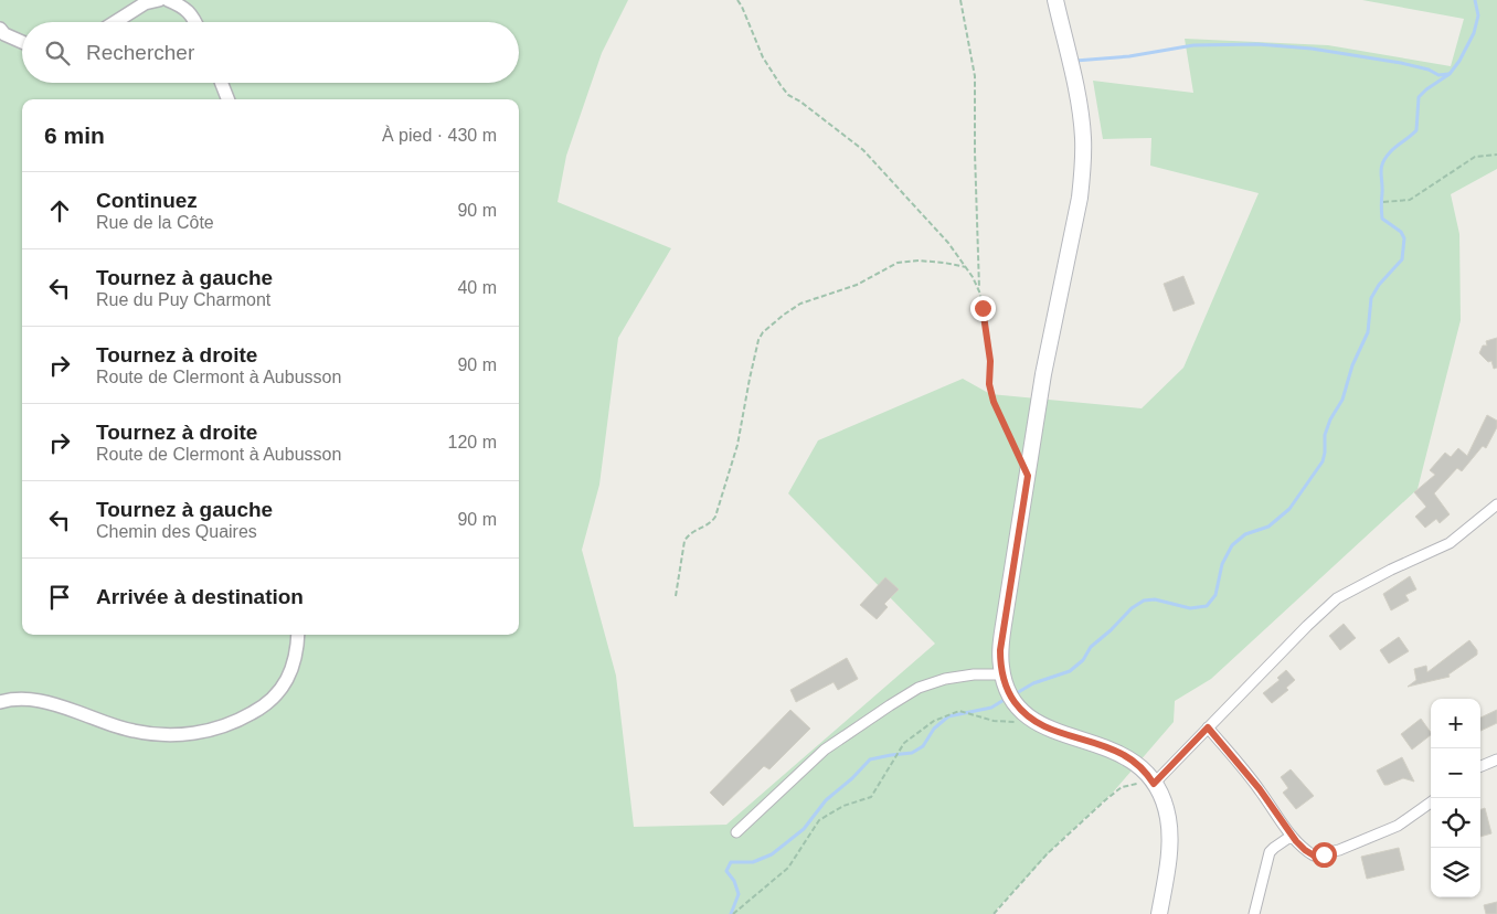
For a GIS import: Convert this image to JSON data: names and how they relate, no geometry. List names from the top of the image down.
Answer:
{
  "page": {
    "search": "Rechercher",
    "heading": ["6 min", "À pied · 430 m"],
    "list": [
      ["Continuez", "Rue de la Côte", "90 m"],
      ["Tournez à gauche", "Rue du Puy Charmont", "40 m"],
      ["Tournez à droite", "Route de Clermont à Aubusson", "90 m"],
      ["Tournez à droite", "Route de Clermont à Aubusson", "120 m"],
      ["Tournez à gauche", "Chemin des Quaires", "90 m"],
      "Arrivée à destination"
    ],
    "map_buttons": ["+", "−"]
  }
}
